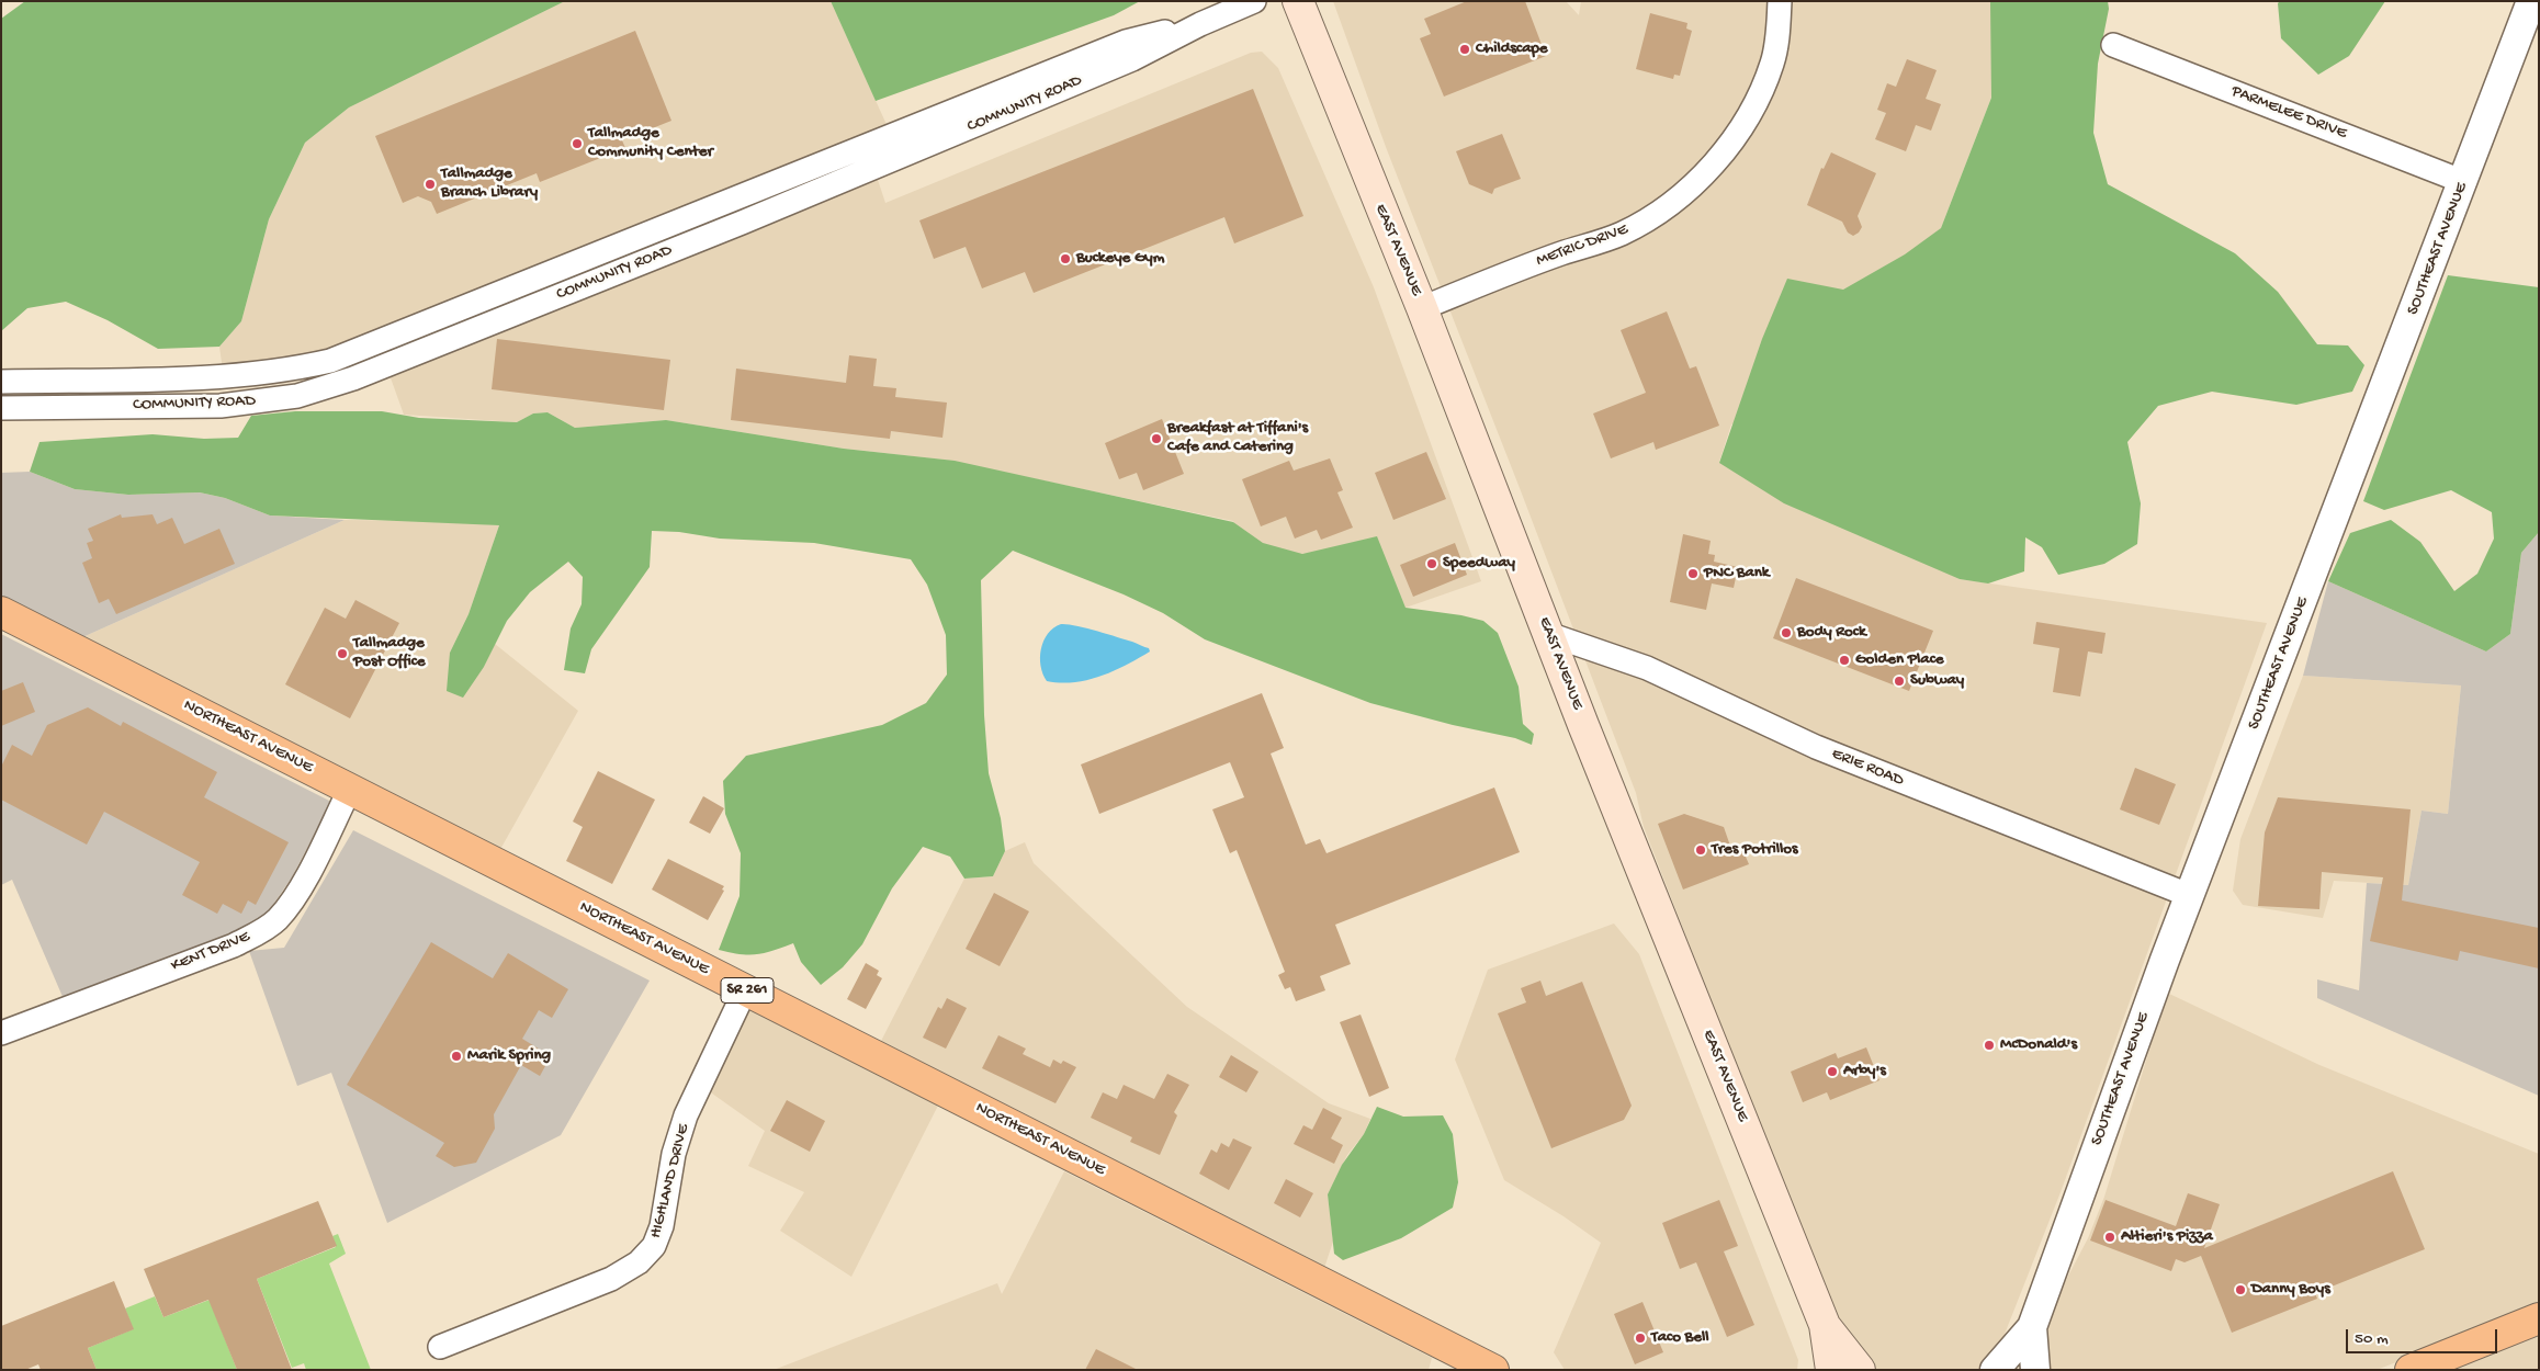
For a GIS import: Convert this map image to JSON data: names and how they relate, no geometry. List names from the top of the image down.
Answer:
{
  "streets": {
    "main road": ["EAST AVENUE", "NORTHEAST AVENUE", "SR 261"],
    "street": [
      "COMMUNITY ROAD",
      "PARMELEE DRIVE",
      "METRIC DRIVE",
      "SOUTHEAST AVENUE",
      "ERIE ROAD",
      "KENT DRIVE",
      "HIGHLAND DRIVE"
    ]
  },
  "crossings": [
    ["PARMELEE DRIVE", "SOUTHEAST AVENUE"],
    ["METRIC DRIVE", "EAST AVENUE"],
    ["SOUTHEAST AVENUE", "ERIE ROAD"],
    ["EAST AVENUE", "ERIE ROAD"],
    ["NORTHEAST AVENUE", "KENT DRIVE"],
    ["NORTHEAST AVENUE", "HIGHLAND DRIVE"]
  ],
  "places": [
    "Childscape",
    "Tallmadge Community Center",
    "Tallmadge Branch Library",
    "Buckeye Gym",
    "Breakfast at Tiffani's Cafe and Catering",
    "Speedway",
    "PNC Bank",
    "Body Rock",
    "Tallmadge Post Office",
    "Golden Place",
    "Subway",
    "Tres Potrillos",
    "McDonald's",
    "Marik Spring",
    "Arby's",
    "Altieri's Pizza",
    "Danny Boys",
    "Taco Bell"
  ],
  "scale_bar": "50 m"
}
